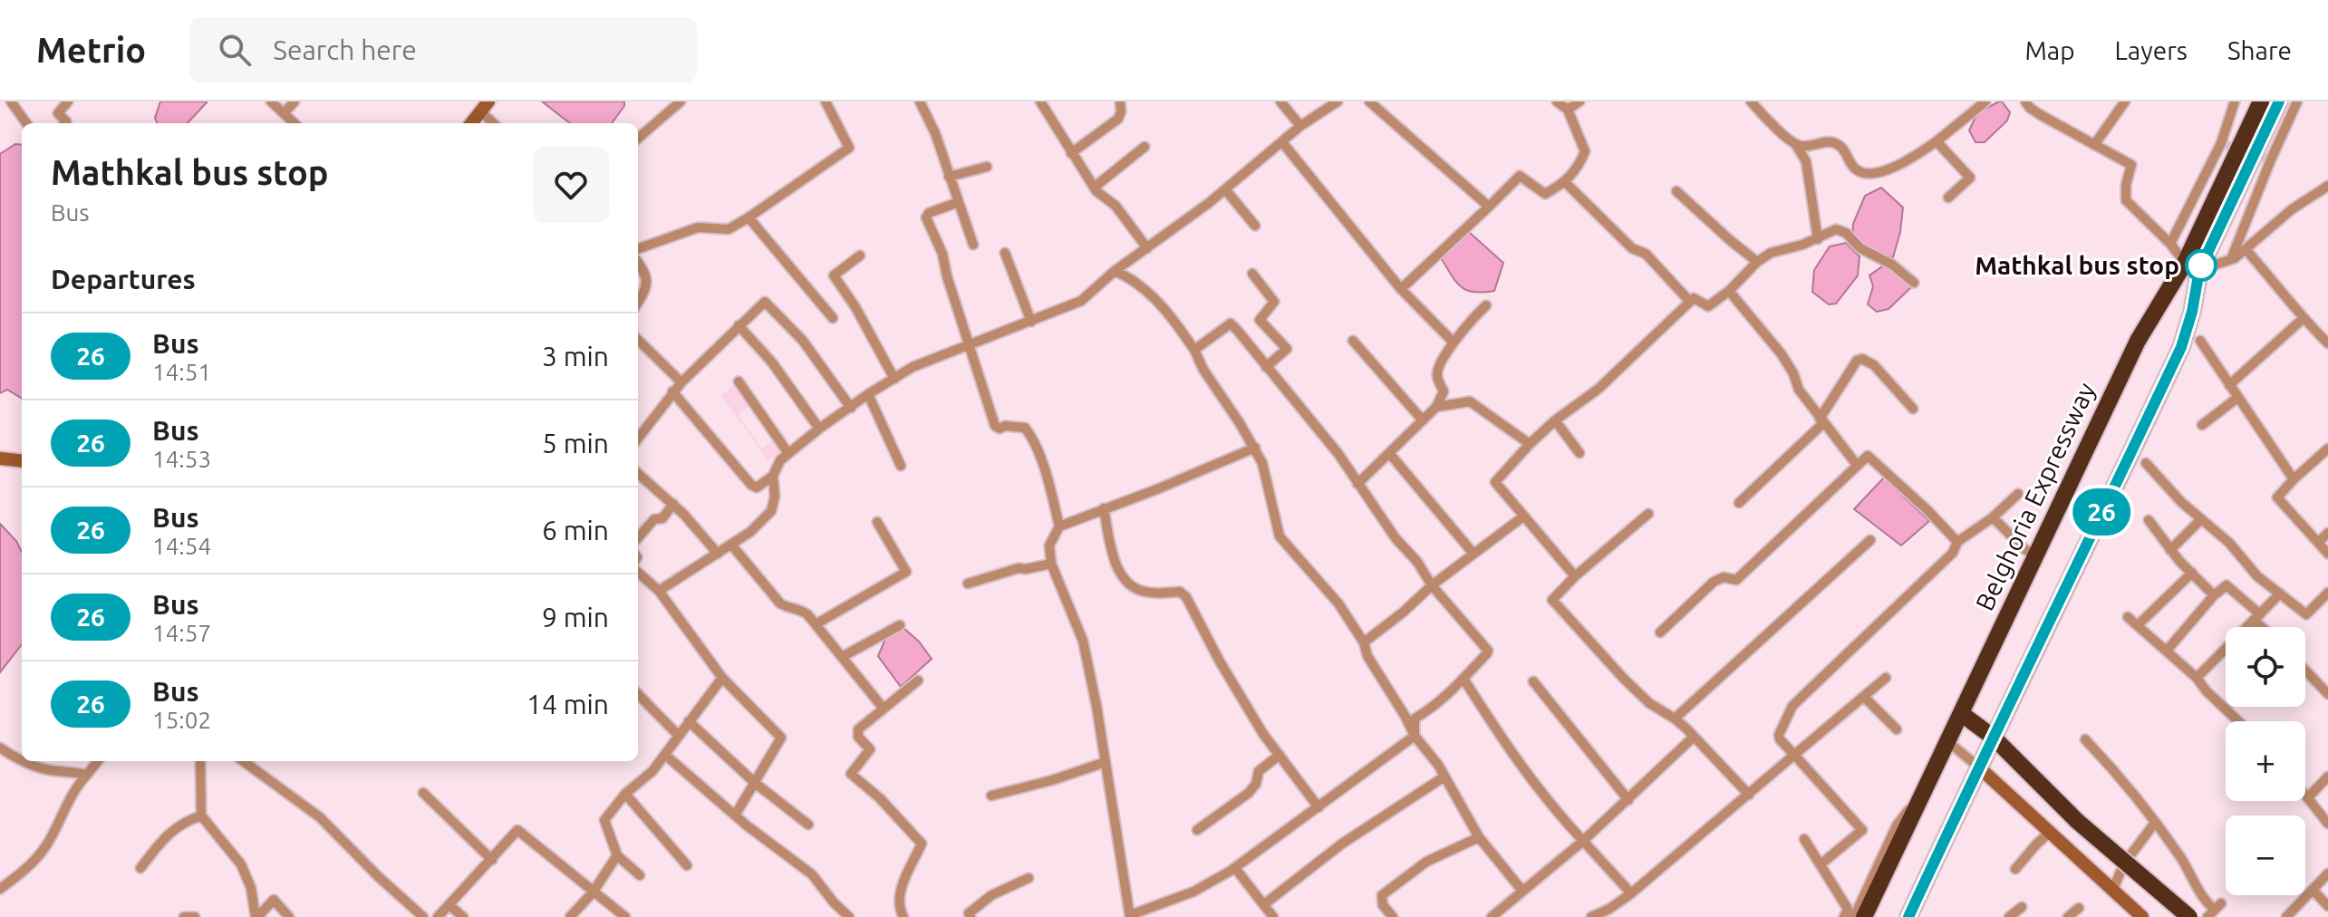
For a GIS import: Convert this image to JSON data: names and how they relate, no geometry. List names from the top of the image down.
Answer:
{
  "streets": {
    "highway": ["Belghoria Expressway"]
  },
  "places": ["Mathkal bus stop"],
  "lines": ["bus line 26"],
  "page": {
    "header": "Metrio",
    "search": "Search here",
    "nav": ["Map", "Layers", "Share"],
    "on_map": "26",
    "heading": [
      ["Mathkal bus stop", "Bus"],
      "Departures"
    ],
    "list": [
      {
        "mark": "26",
        "name": "Bus",
        "note": "14:51",
        "value": "3 min"
      },
      {
        "mark": "26",
        "name": "Bus",
        "note": "14:53",
        "value": "5 min"
      },
      {
        "mark": "26",
        "name": "Bus",
        "note": "14:54",
        "value": "6 min"
      },
      {
        "mark": "26",
        "name": "Bus",
        "note": "14:57",
        "value": "9 min"
      },
      {
        "mark": "26",
        "name": "Bus",
        "note": "15:02",
        "value": "14 min"
      }
    ],
    "map_buttons": ["+", "−"]
  }
}
